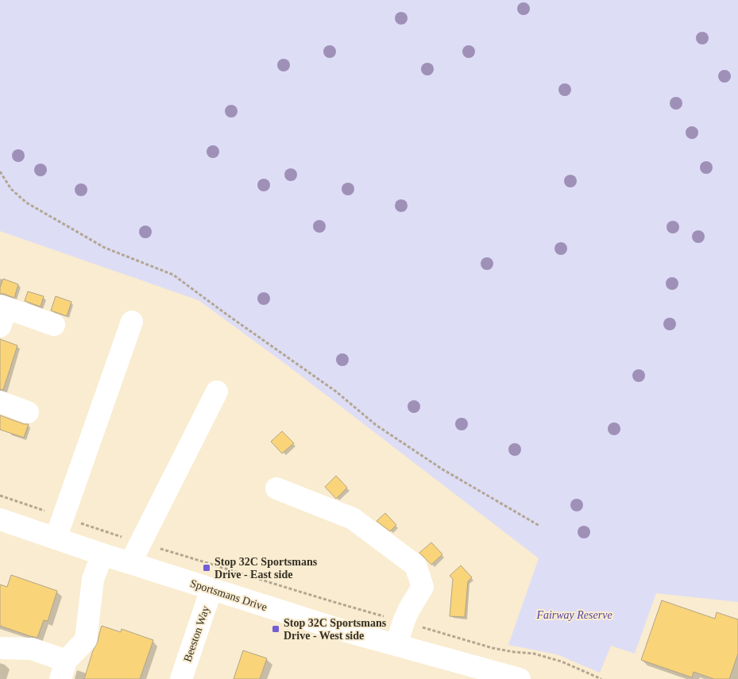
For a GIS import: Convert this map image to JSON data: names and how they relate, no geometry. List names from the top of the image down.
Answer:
{
  "streets": {
    "street": ["Sportsmans Drive", "Beeston Way"]
  },
  "crossings": [
    ["Sportsmans Drive", "Beeston Way"]
  ],
  "parks": ["Fairway Reserve"],
  "places": {
    "transit": ["Stop 32C Sportsmans Drive - East side", "Stop 32C Sportsmans Drive - West side"]
  }
}
